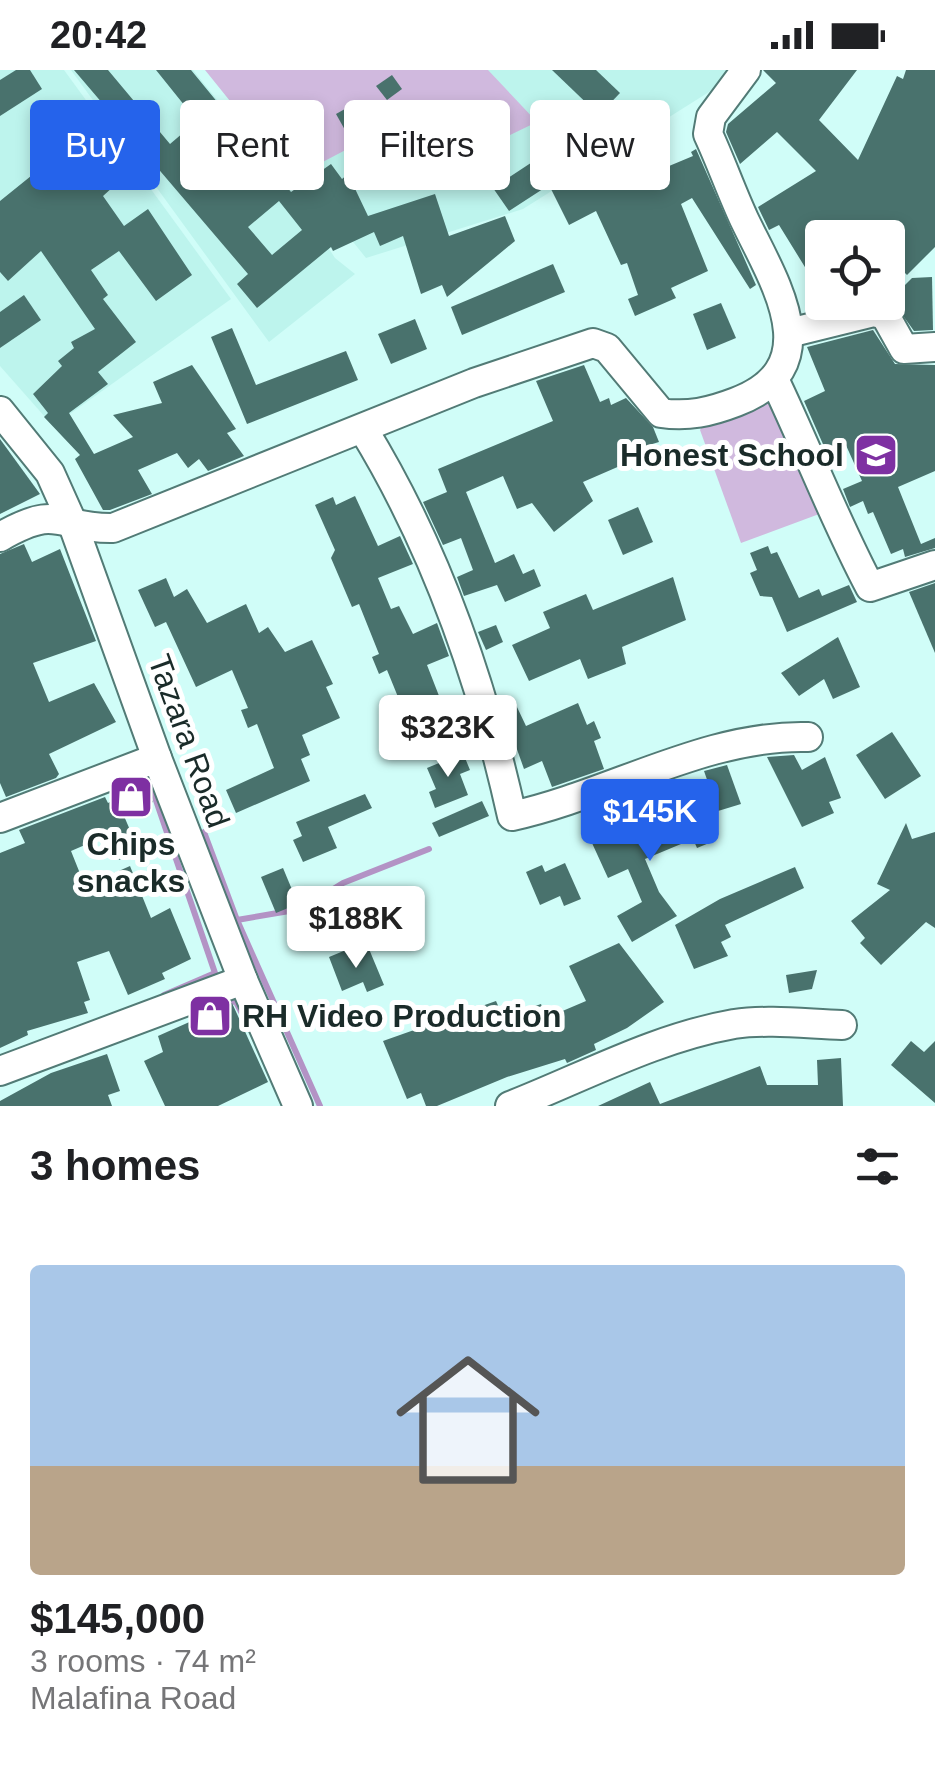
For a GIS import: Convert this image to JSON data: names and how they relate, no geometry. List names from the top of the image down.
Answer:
{
  "streets": {
    "street": ["Tazara Road"]
  },
  "places": {
    "school or university": ["Honest School"],
    "shop": ["Chips snacks", "RH Video Production"]
  },
  "page": {
    "status": "20:42",
    "chip": [
      "Buy",
      "Rent",
      "Filters",
      "New"
    ],
    "price": ["$323K", "$145K", "$188K"],
    "heading": "3 homes",
    "list": [
      {
        "name": "$145,000",
        "note": "3 rooms · 74 m² · Malafina Road"
      }
    ]
  }
}
